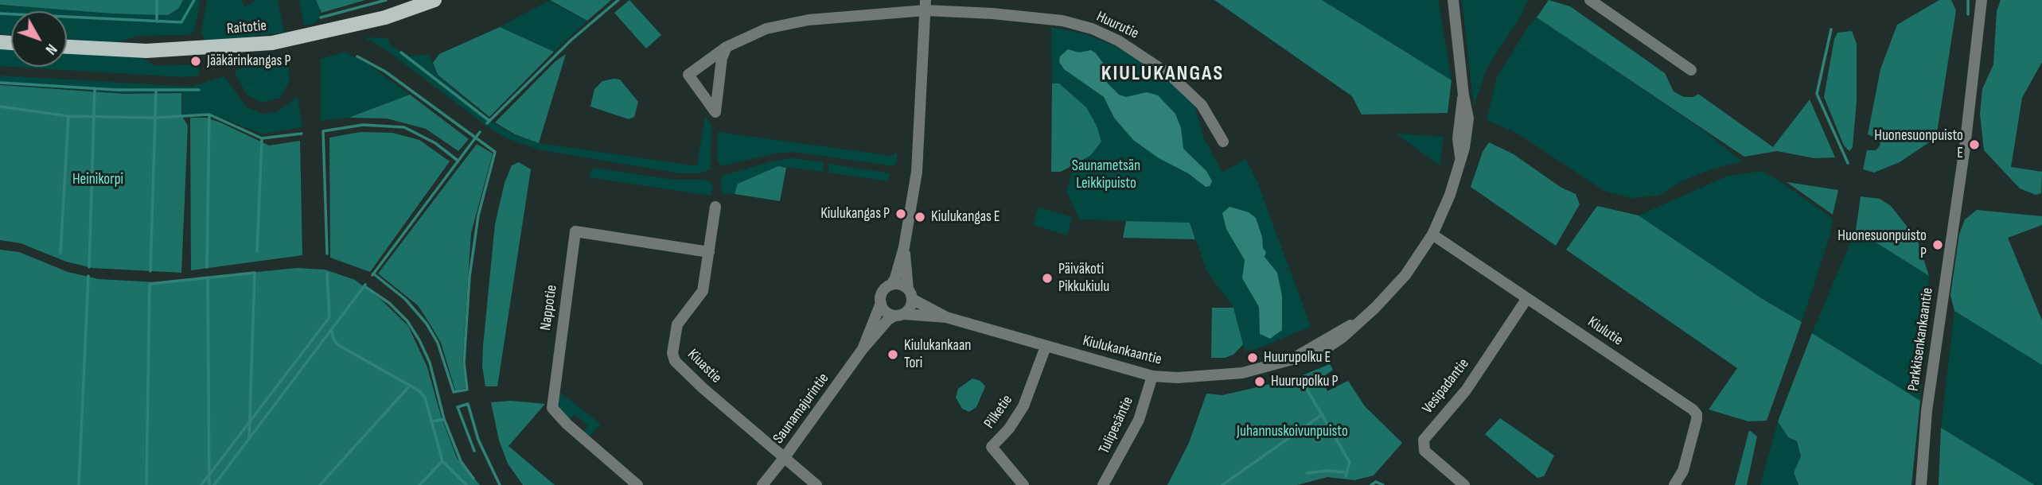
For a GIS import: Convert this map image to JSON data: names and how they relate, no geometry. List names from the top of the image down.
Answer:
{
  "streets": {
    "main road": ["Raitotie"],
    "street": [
      "Huurutie",
      "Nappotie",
      "Kiulutie",
      "Parkkisenkankaantie",
      "Kiulukankaantie",
      "Kiuastie",
      "Vesipadantie",
      "Saunamajurintie",
      "Pilketie",
      "Tulipesäntie"
    ]
  },
  "crossings": [
    ["Nappotie", "Kiuastie"],
    ["Kiulutie", "Kiulukankaantie"],
    ["Kiulutie", "Vesipadantie"],
    ["Kiulukankaantie", "Saunamajurintie"],
    ["Kiulukankaantie", "Pilketie"],
    ["Kiulukankaantie", "Tulipesäntie"],
    ["Kiuastie", "Saunamajurintie"]
  ],
  "districts": ["KIULUKANGAS"],
  "parks": ["Saunametsän Leikkipuisto", "Heinikorpi", "Juhannuskoivunpuisto"],
  "places": [
    "Jääkärinkangas P",
    "Huonesuonpuisto E",
    "Kiulukangas P",
    "Kiulukangas E",
    "Huonesuonpuisto P",
    "Päiväkoti Pikkukiulu",
    "Kiulukankaan Tori",
    "Huurupolku E",
    "Huurupolku P"
  ],
  "north": "bottom right"
}
